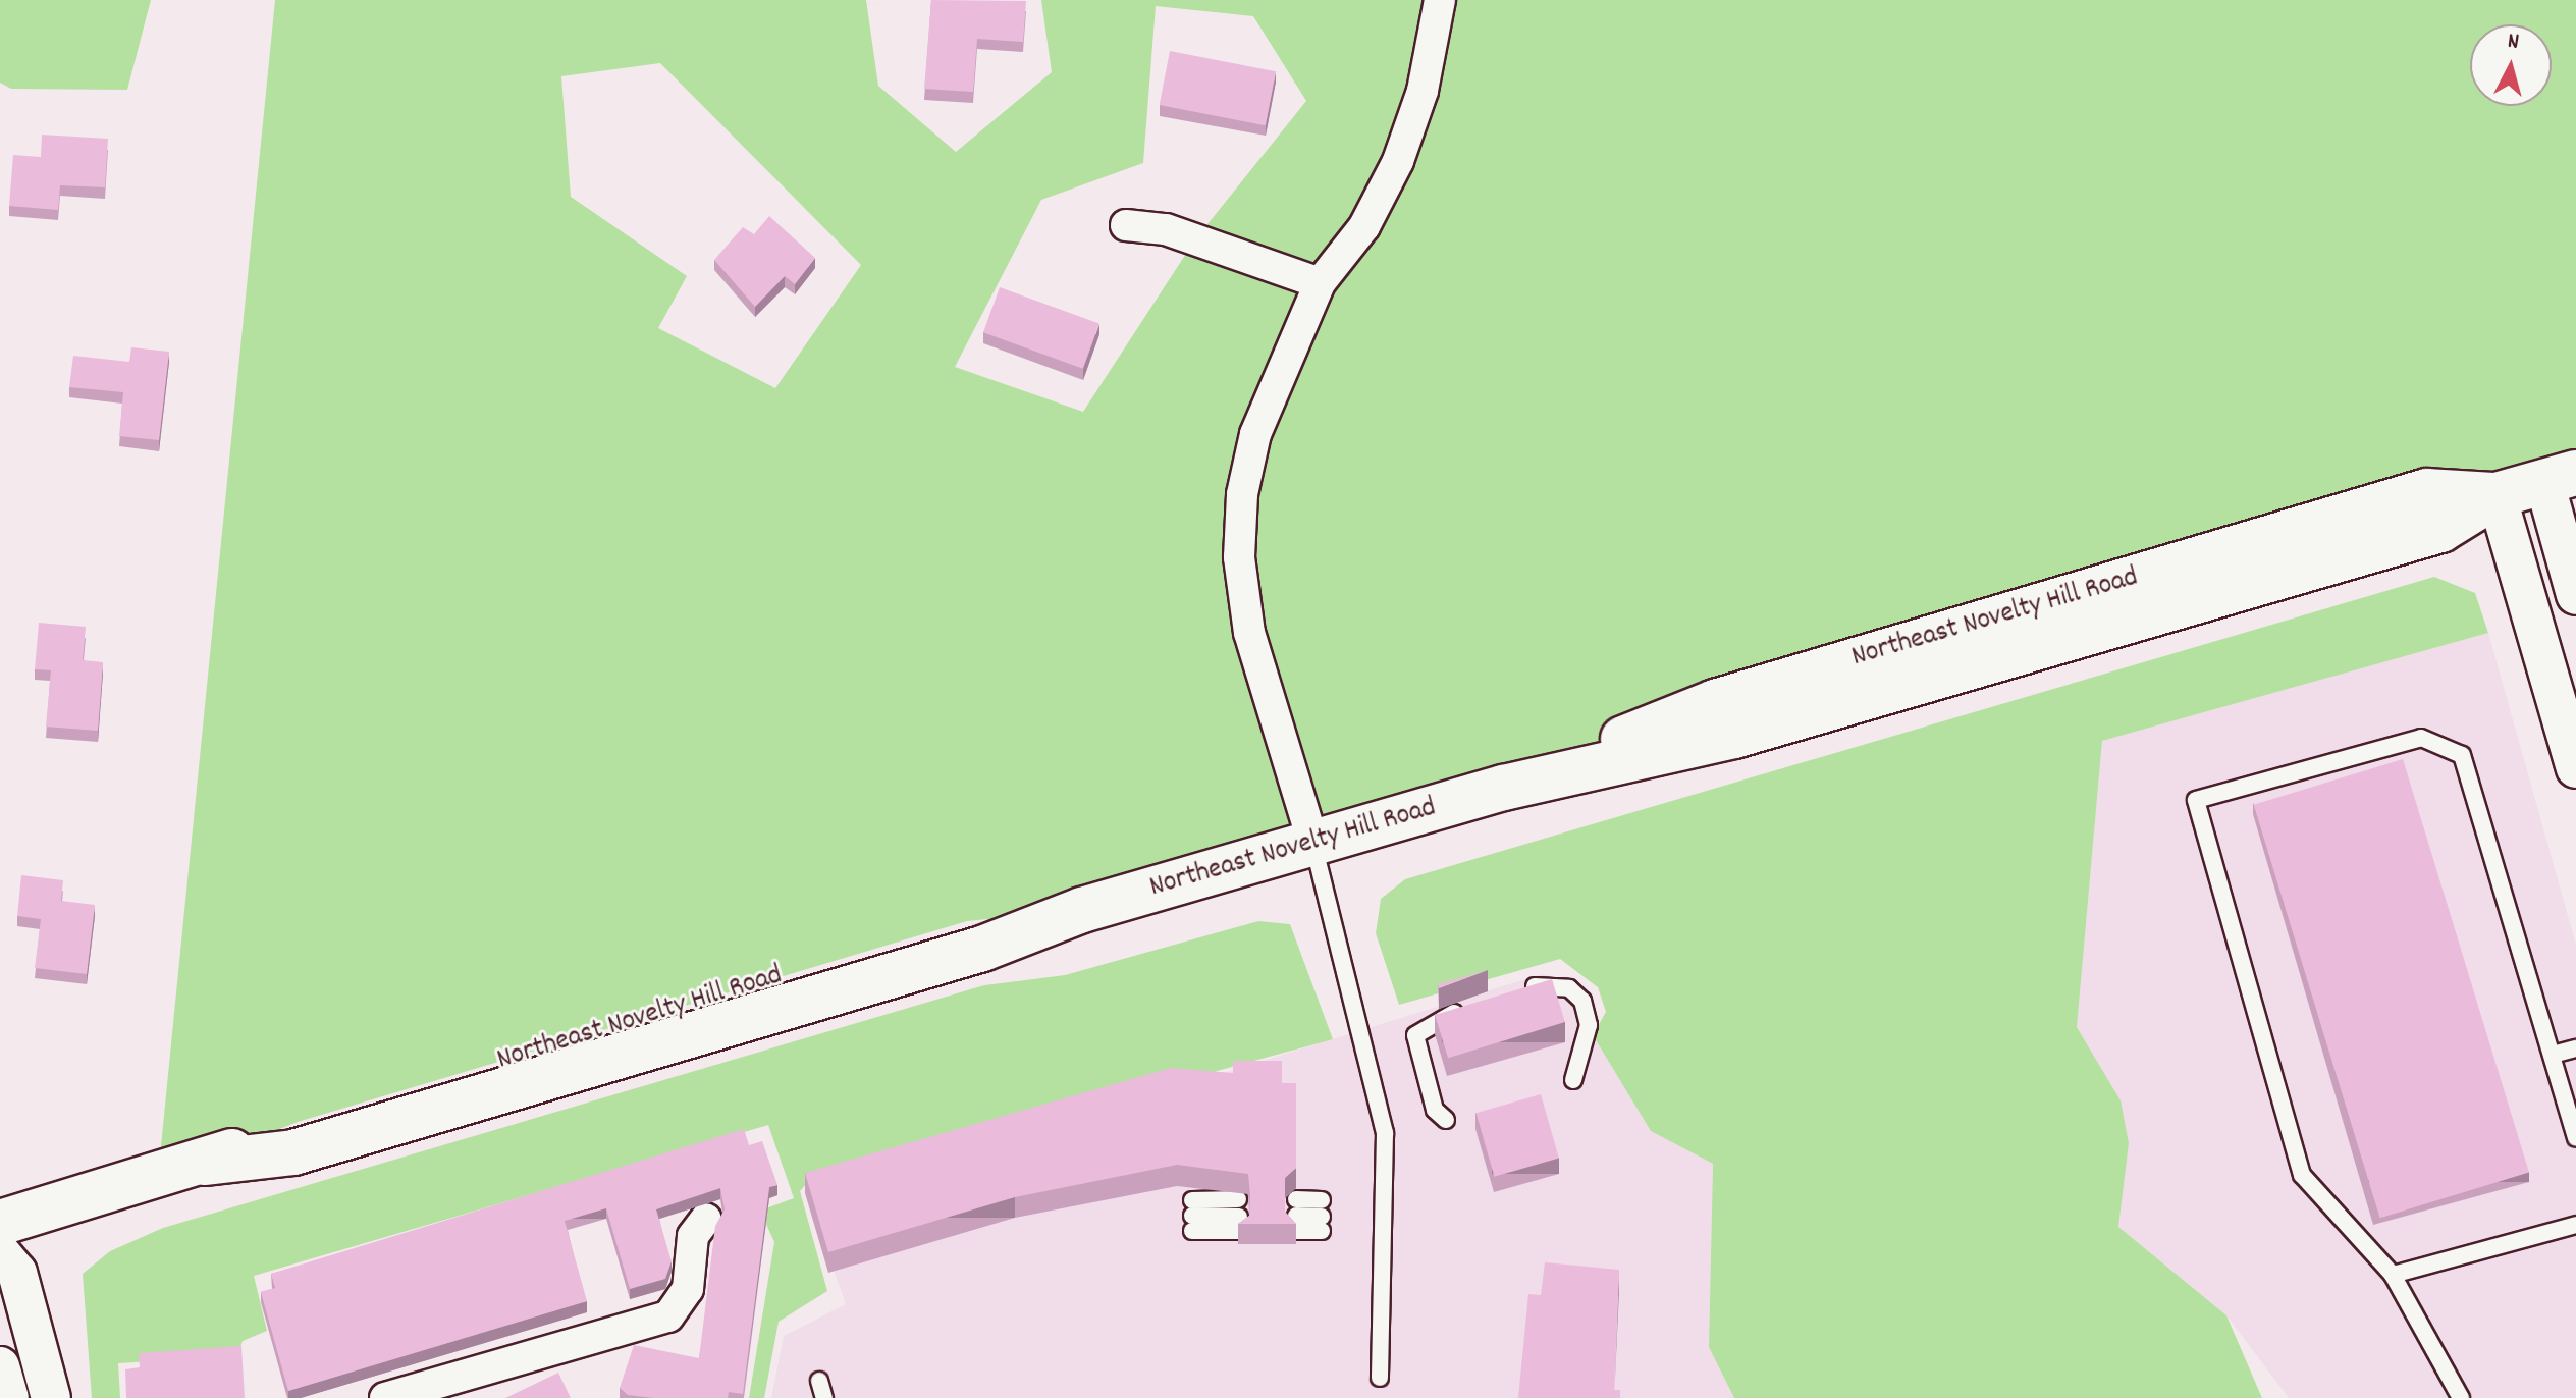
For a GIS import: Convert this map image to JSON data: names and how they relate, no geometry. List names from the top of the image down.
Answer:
{
  "streets": {
    "main road": ["Northeast Novelty Hill Road"]
  },
  "north": "top"
}
